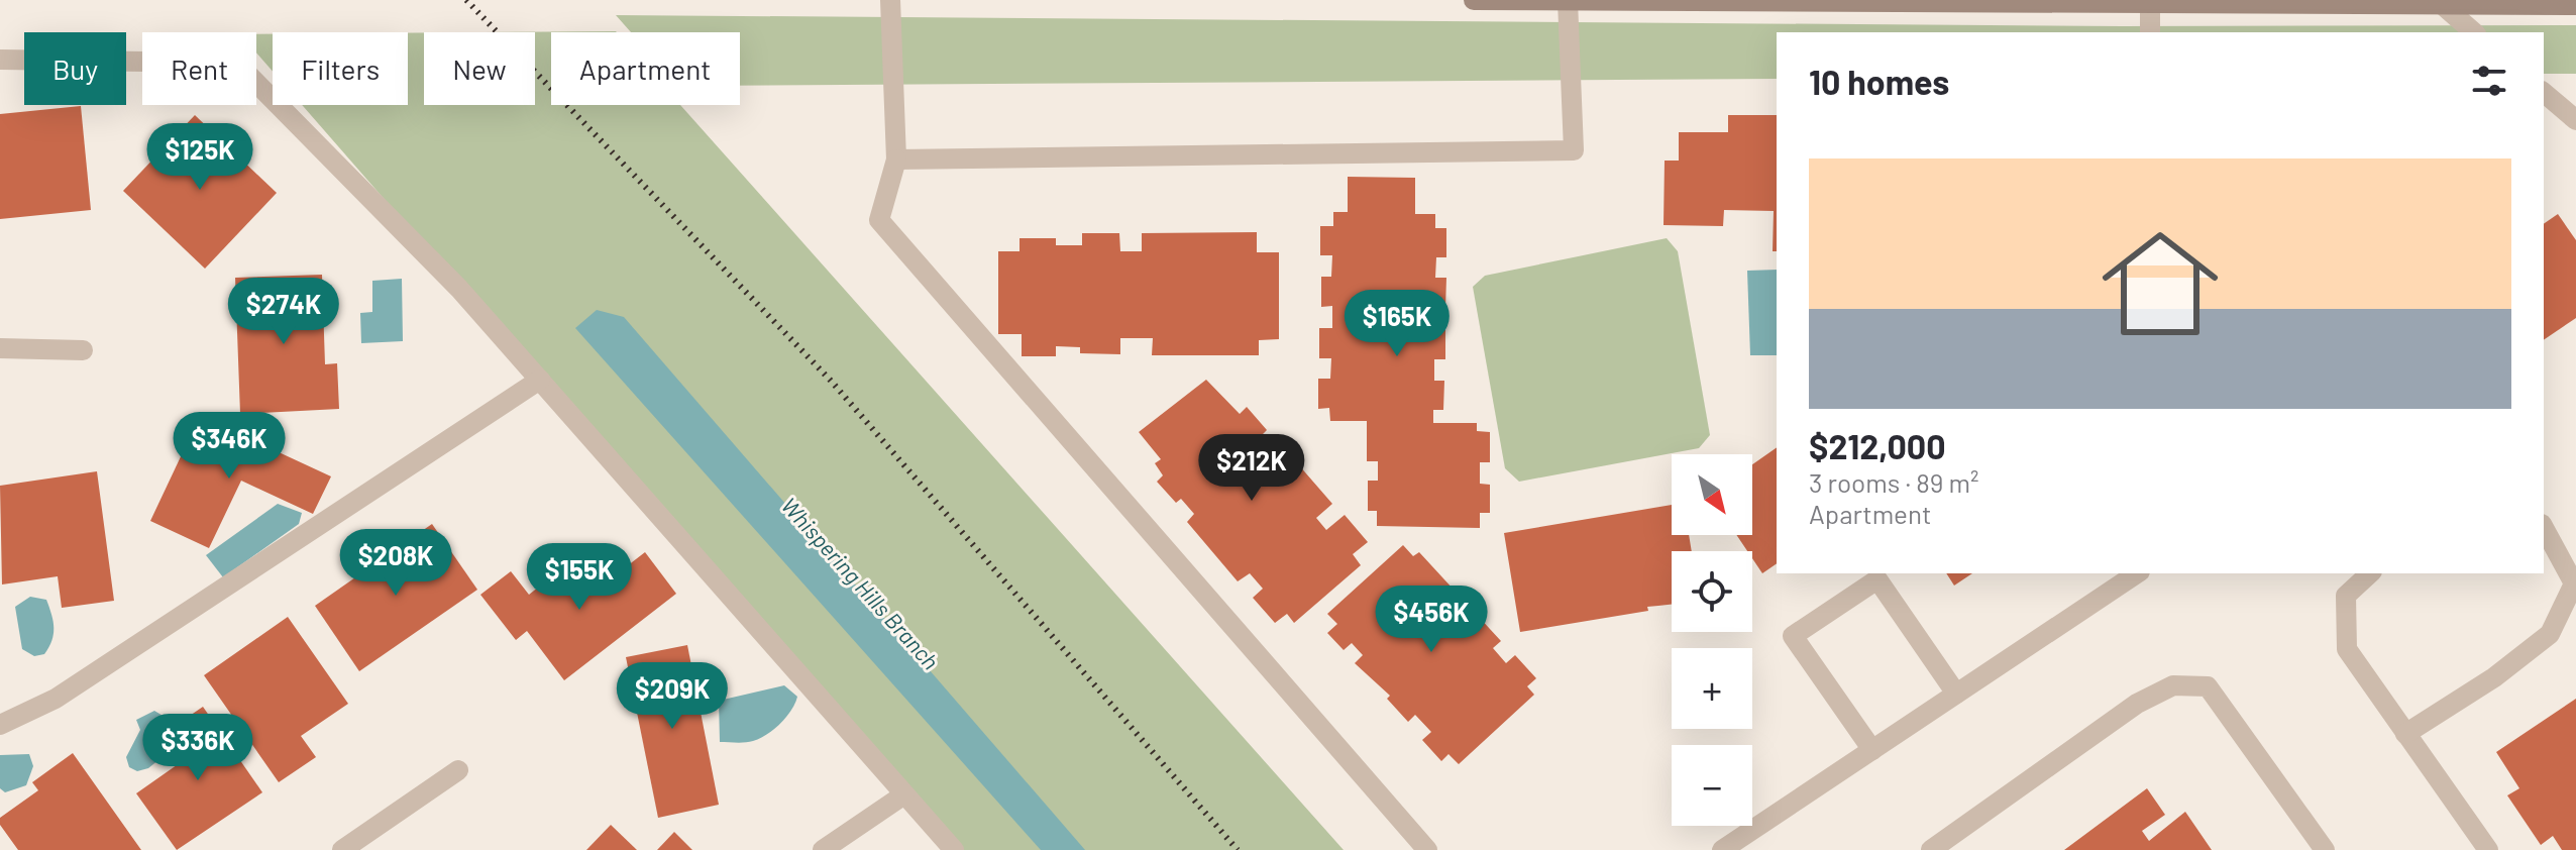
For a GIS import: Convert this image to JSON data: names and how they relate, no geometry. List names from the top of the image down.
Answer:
{
  "water": ["Whispering Hills Branch"],
  "north": "bottom right",
  "page": {
    "chip": [
      "Buy",
      "Rent",
      "Filters",
      "New",
      "Apartment"
    ],
    "heading": "10 homes",
    "price": [
      "$125K",
      "$274K",
      "$165K",
      "$346K",
      "$212K",
      "$208K",
      "$155K",
      "$456K",
      "$209K",
      "$336K"
    ],
    "list": [
      {
        "name": "$212,000",
        "note": "3 rooms · 89 m² · Apartment"
      }
    ],
    "map_buttons": ["+", "−"]
  }
}
